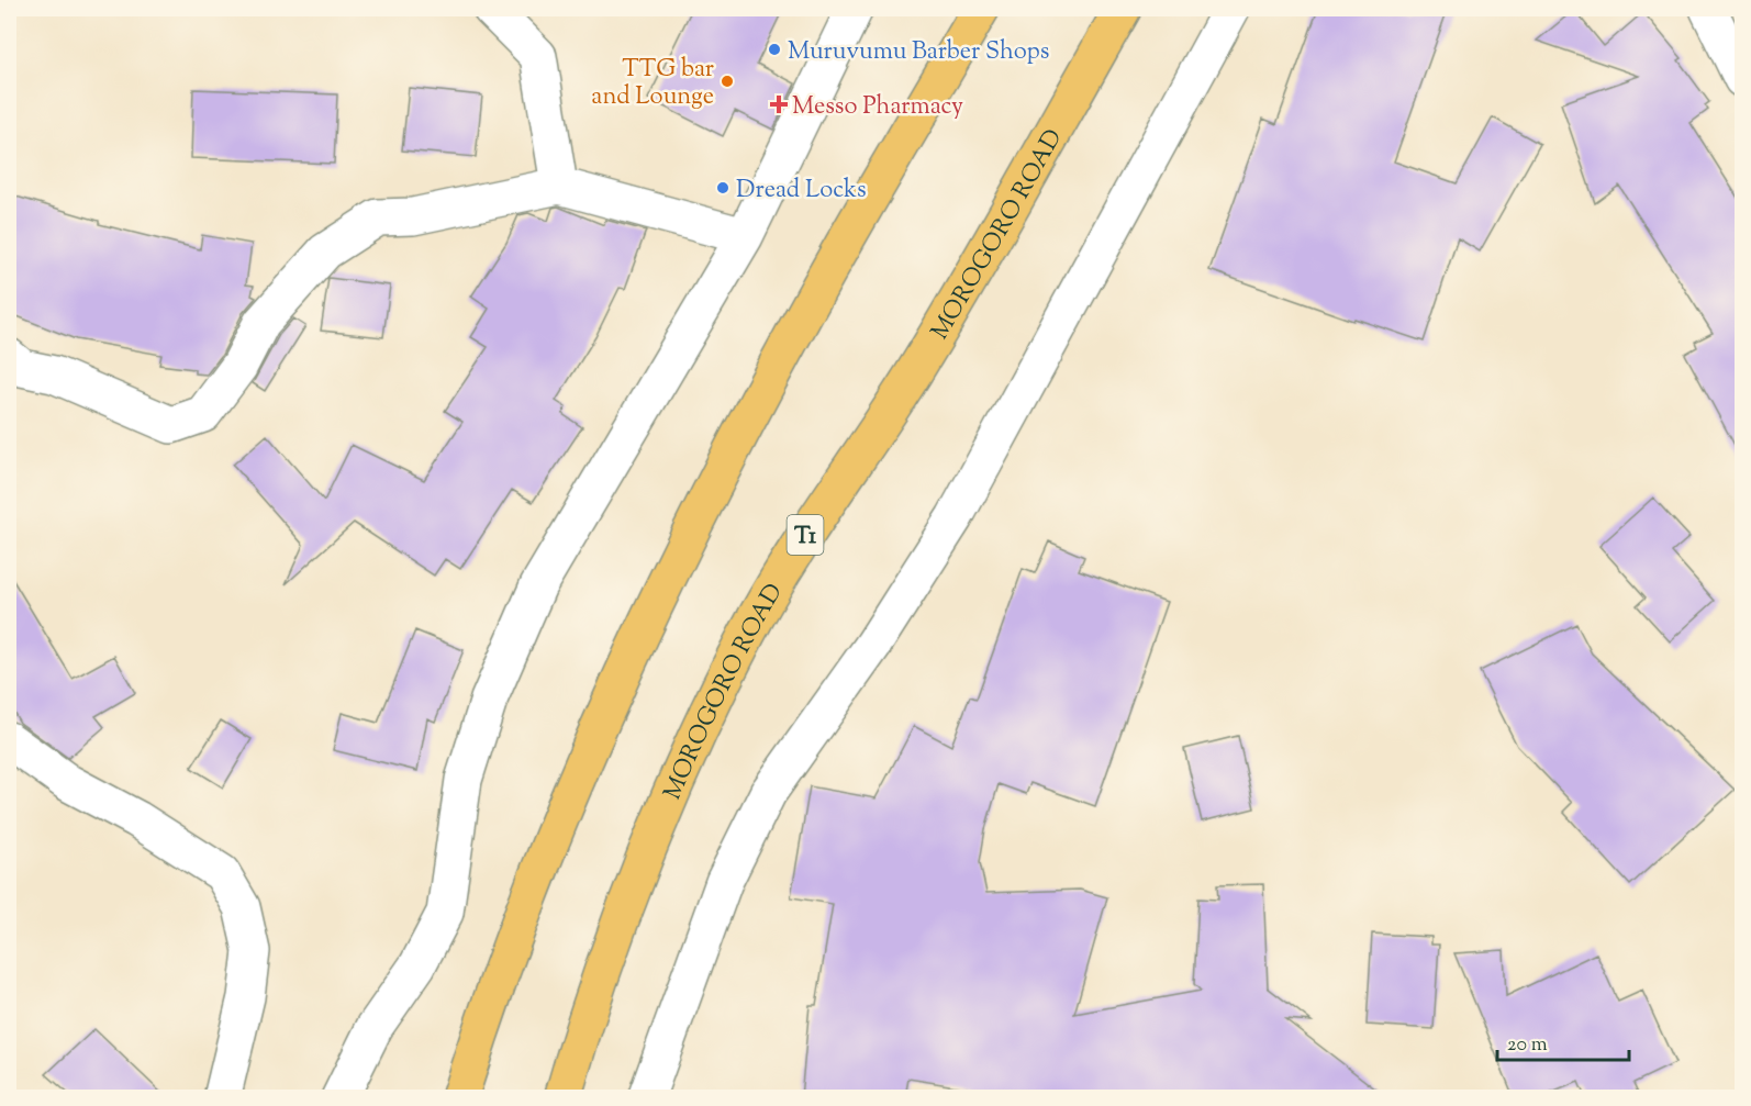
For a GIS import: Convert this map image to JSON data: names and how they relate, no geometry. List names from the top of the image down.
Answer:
{
  "streets": {
    "highway": ["MOROGORO ROAD", "T1"]
  },
  "places": {
    "other": ["Muruvumu Barber Shops", "TTG bar and Lounge", "Dread Locks"],
    "health": ["Messo Pharmacy"]
  },
  "scale_bar": "20 m"
}
